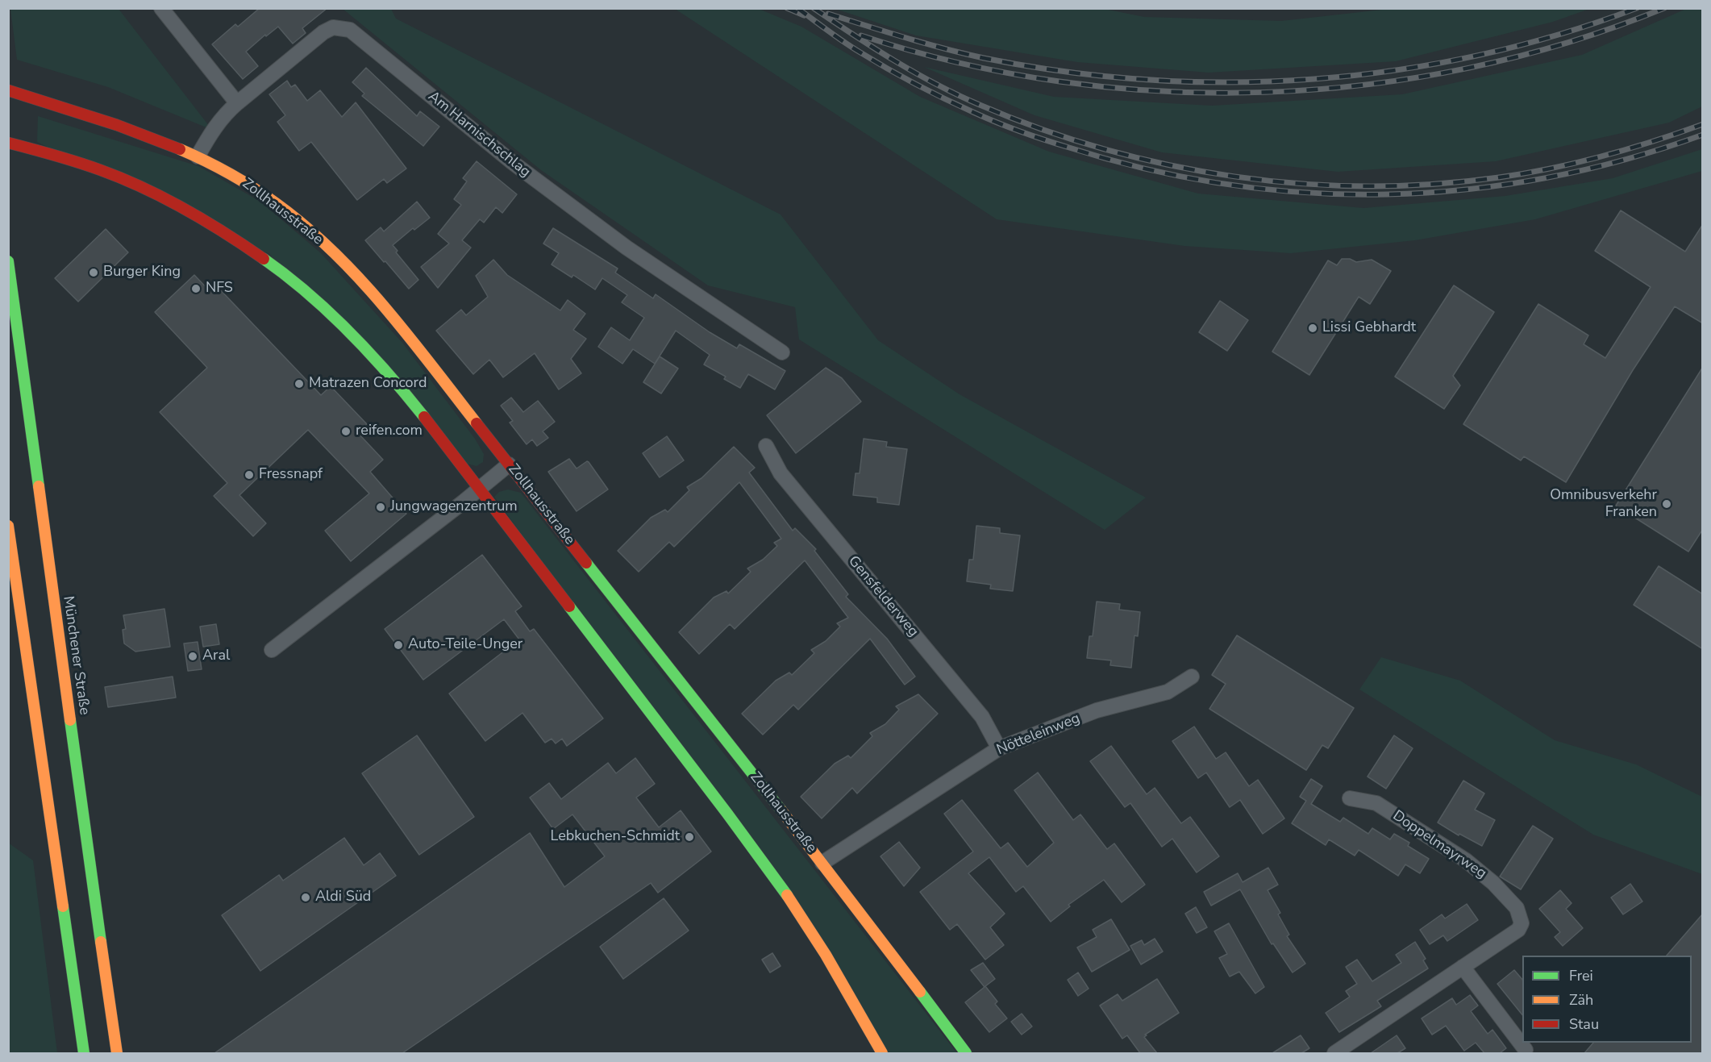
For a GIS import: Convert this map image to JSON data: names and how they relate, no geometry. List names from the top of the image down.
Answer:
{
  "streets": {
    "main road": ["Zollhausstraße", "Münchener Straße"],
    "street": [
      "Am Harnischschlag",
      "Gensfelderweg",
      "Nötteleinweg",
      "Doppelmayrweg"
    ]
  },
  "crossings": [
    ["Am Harnischschlag", "Zollhausstraße"],
    ["Zollhausstraße", "Nötteleinweg"],
    ["Gensfelderweg", "Nötteleinweg"]
  ],
  "places": [
    "Burger King",
    "NFS",
    "Lissi Gebhardt",
    "Matrazen Concord",
    "reifen.com",
    "Fressnapf",
    "Omnibusverkehr Franken",
    "Jungwagenzentrum",
    "Auto-Teile-Unger",
    "Aral",
    "Lebkuchen-Schmidt",
    "Aldi Süd"
  ],
  "legend": ["Frei", "Zäh", "Stau"]
}
